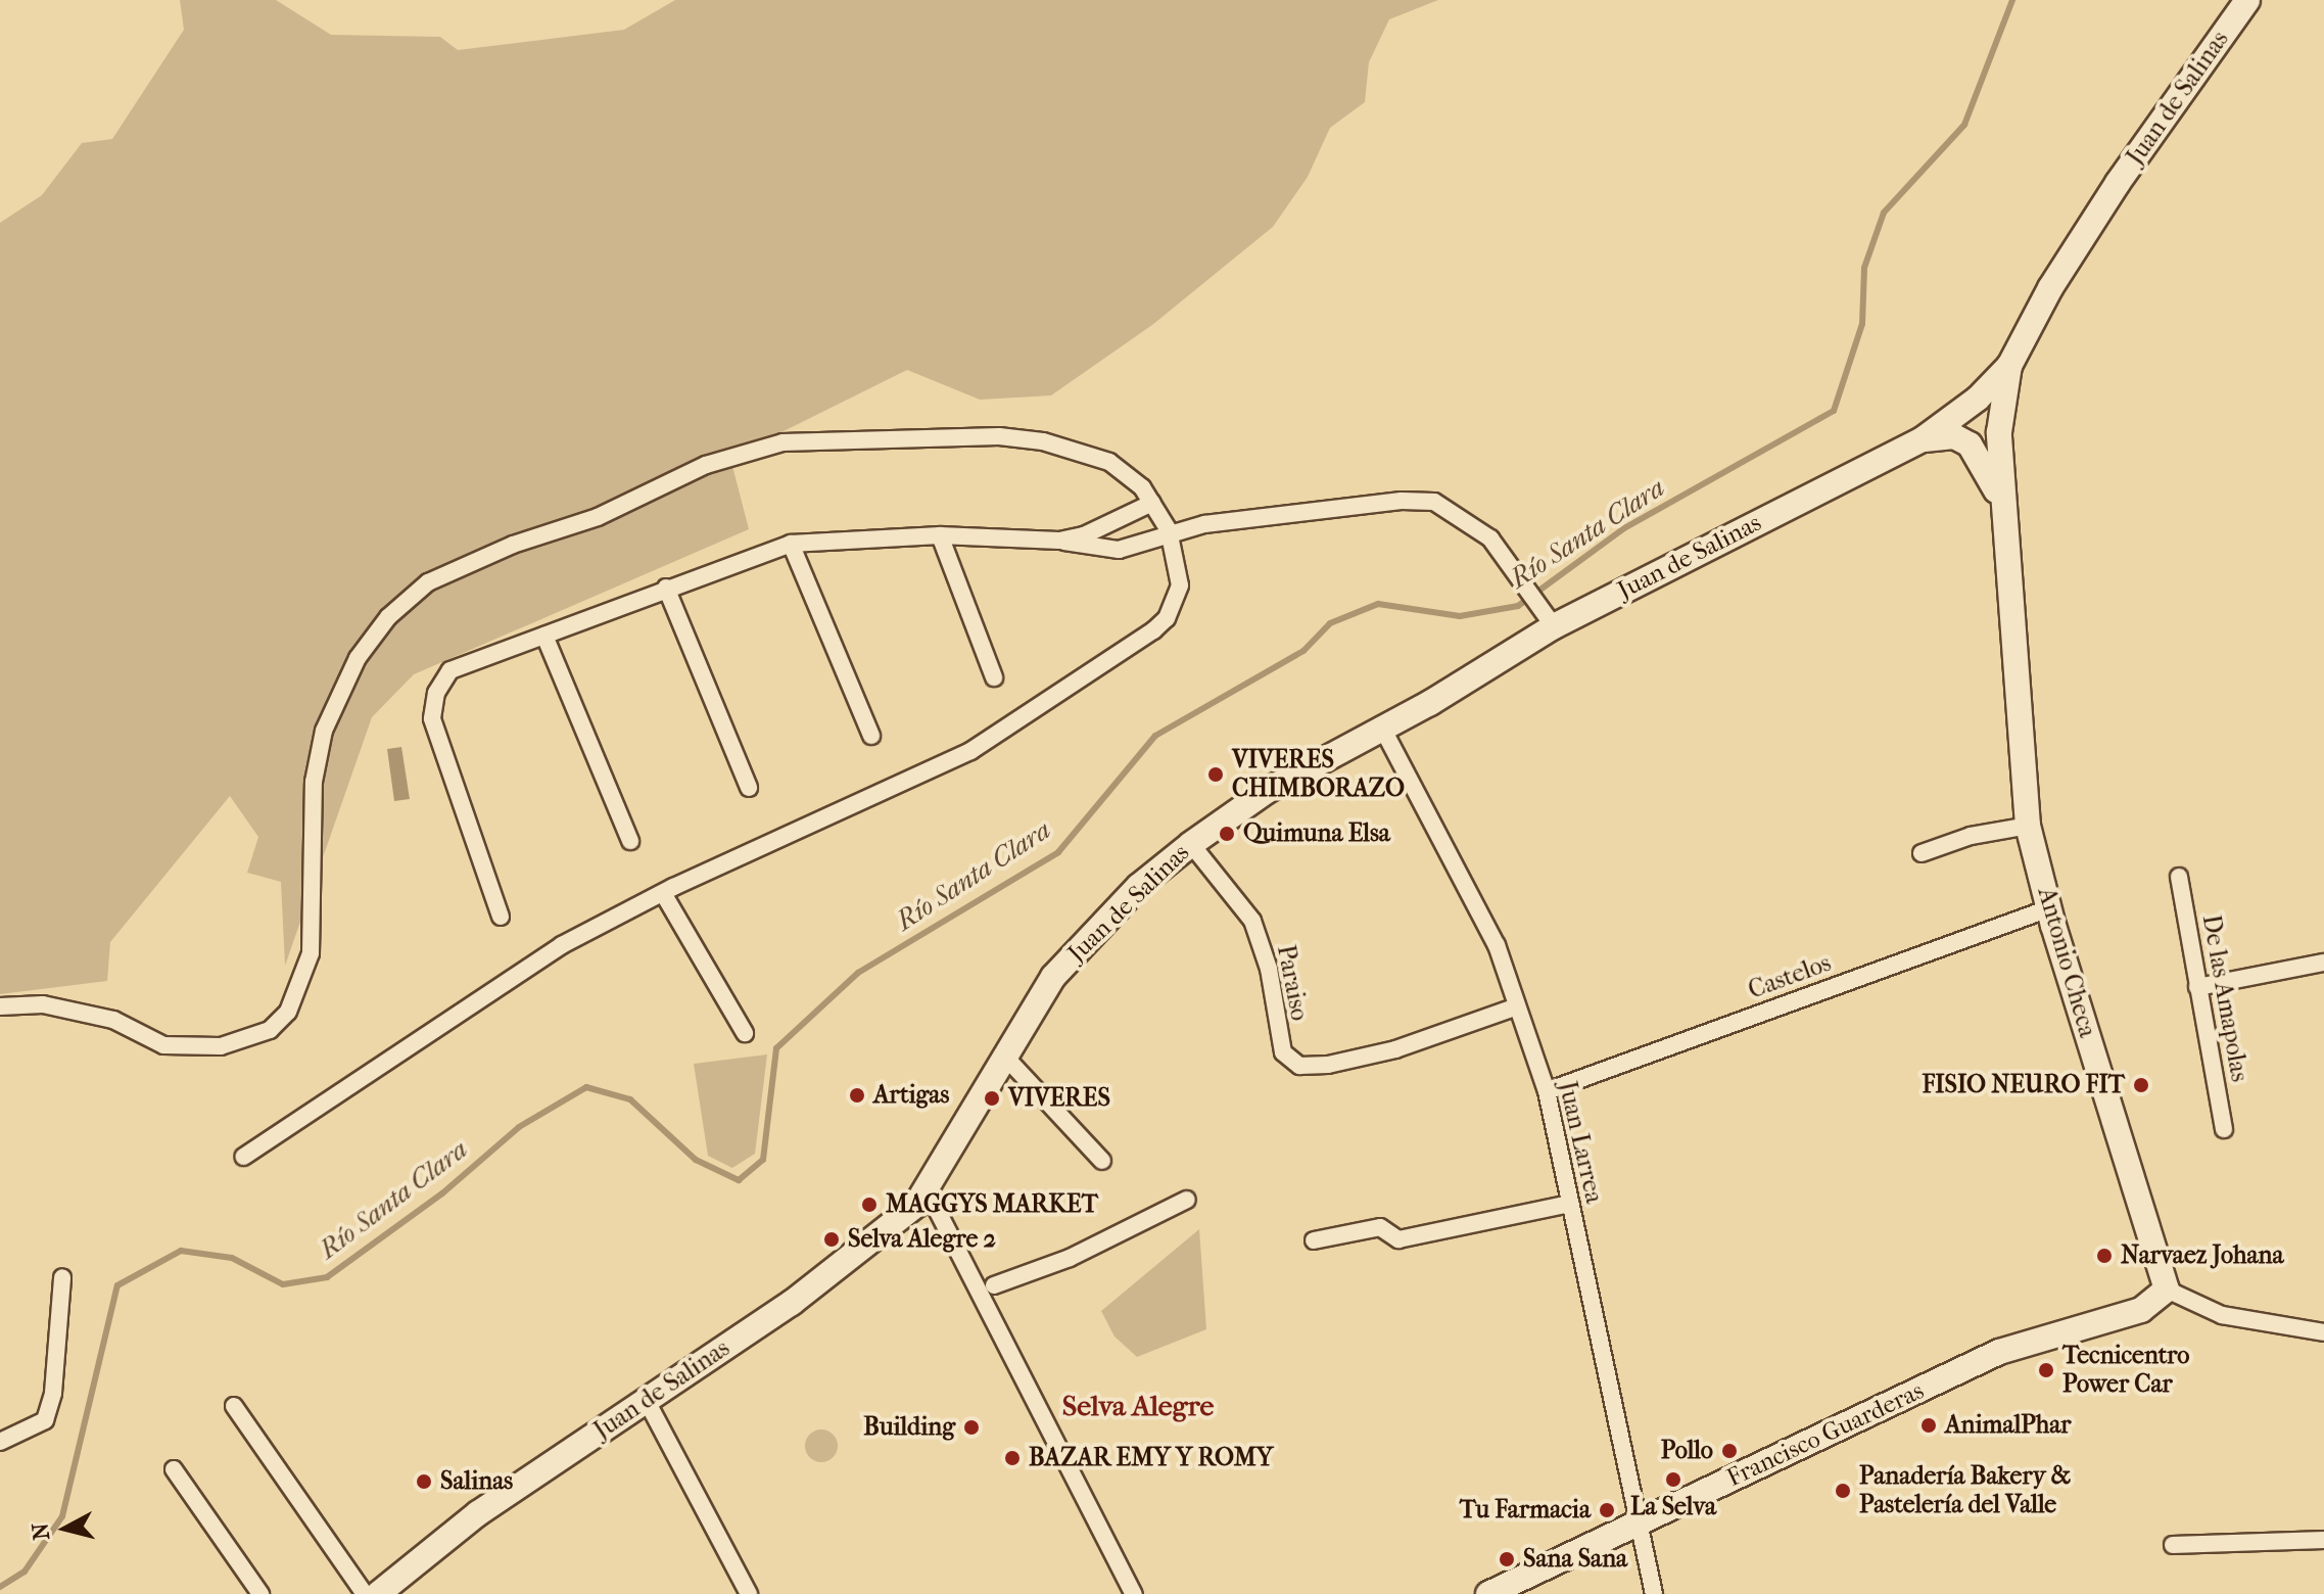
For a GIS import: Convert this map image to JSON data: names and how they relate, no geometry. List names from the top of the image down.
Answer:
{
  "streets": {
    "street": [
      "Juan de Salinas",
      "Antonio Checa",
      "Castelos",
      "Paraiso",
      "De las Amapolas",
      "Juan Larrea",
      "Francisco Guarderas"
    ]
  },
  "crossings": [
    ["Juan de Salinas", "Antonio Checa"],
    ["Juan de Salinas", "Paraiso"],
    ["Juan de Salinas", "Juan Larrea"],
    ["Antonio Checa", "Castelos"],
    ["Antonio Checa", "Francisco Guarderas"],
    ["Castelos", "Juan Larrea"],
    ["Paraiso", "Juan Larrea"],
    ["Juan Larrea", "Francisco Guarderas"]
  ],
  "districts": ["Selva Alegre"],
  "water": ["Río Santa Clara"],
  "places": [
    "VIVERES CHIMBORAZO",
    "Quimuna Elsa",
    "FISIO NEURO FIT",
    "Artigas",
    "VIVERES",
    "MAGGYS MARKET",
    "Selva Alegre 2",
    "Narvaez Johana",
    "Tecnicentro Power Car",
    "AnimalPhar",
    "Building",
    "Pollo",
    "BAZAR EMY Y ROMY",
    "La Selva",
    "Salinas",
    "Panadería Bakery & Pastelería del Valle",
    "Tu Farmacia",
    "Sana Sana"
  ],
  "north": "left"
}
